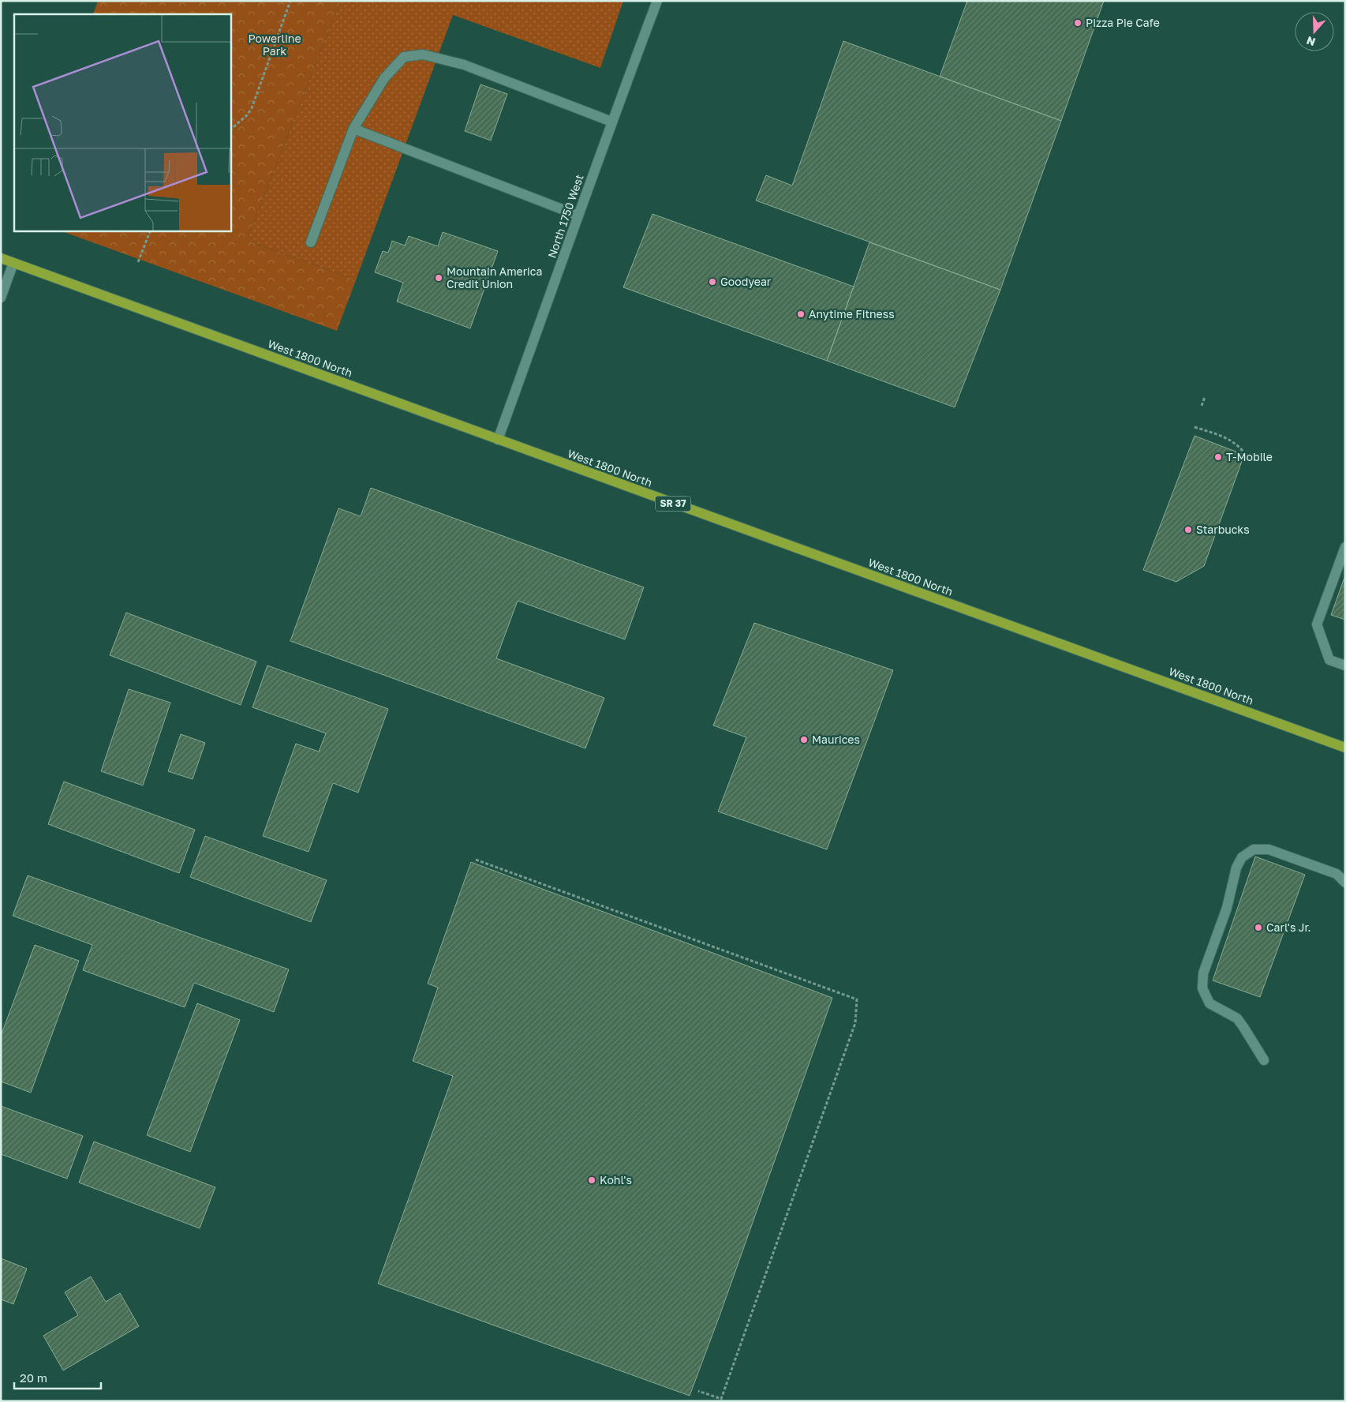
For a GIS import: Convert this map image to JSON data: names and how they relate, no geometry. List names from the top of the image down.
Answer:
{
  "streets": {
    "main road": ["West 1800 North", "SR 37"],
    "street": ["North 1750 West"]
  },
  "crossings": [
    ["North 1750 West", "West 1800 North"]
  ],
  "parks": ["Powerline Park"],
  "places": [
    "Pizza Pie Cafe",
    "Mountain America Credit Union",
    "Goodyear",
    "Anytime Fitness",
    "T-Mobile",
    "Starbucks",
    "Maurices",
    "Carl's Jr.",
    "Kohl's"
  ],
  "scale_bar": "20 m",
  "north": "bottom"
}
